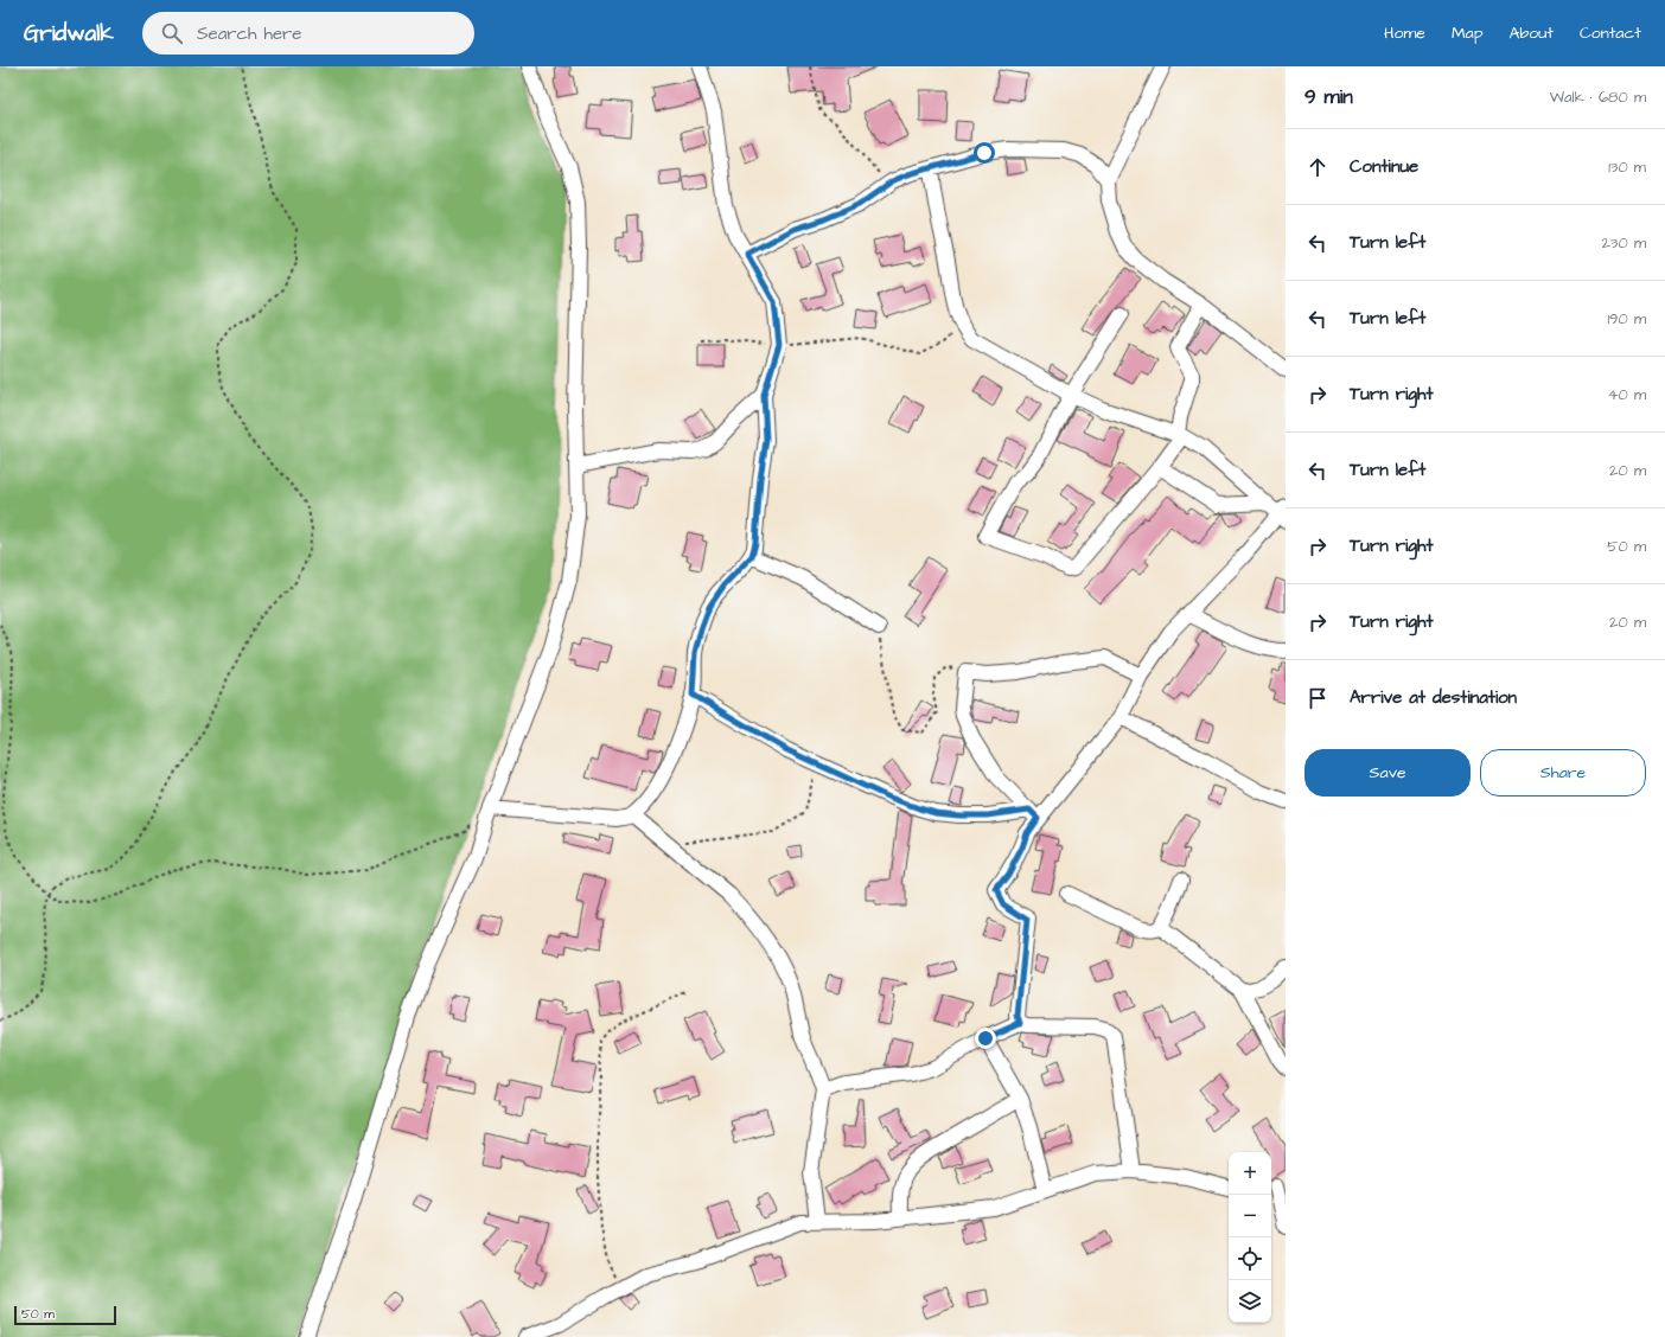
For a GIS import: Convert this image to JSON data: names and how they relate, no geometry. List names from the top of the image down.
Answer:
{
  "scale_bar": "50 m",
  "page": {
    "header": "Gridwalk",
    "search": "Search here",
    "nav": [
      "Home",
      "Map",
      "About",
      "Contact"
    ],
    "heading": ["9 min", "Walk · 680 m"],
    "list": [
      ["Continue", "130 m"],
      ["Turn left", "230 m"],
      ["Turn left", "190 m"],
      ["Turn right", "40 m"],
      ["Turn left", "20 m"],
      ["Turn right", "50 m"],
      ["Turn right", "20 m"],
      "Arrive at destination"
    ],
    "buttons": ["Save", "Share"],
    "map_buttons": ["+", "−"],
    "scale": "50 m"
  }
}
